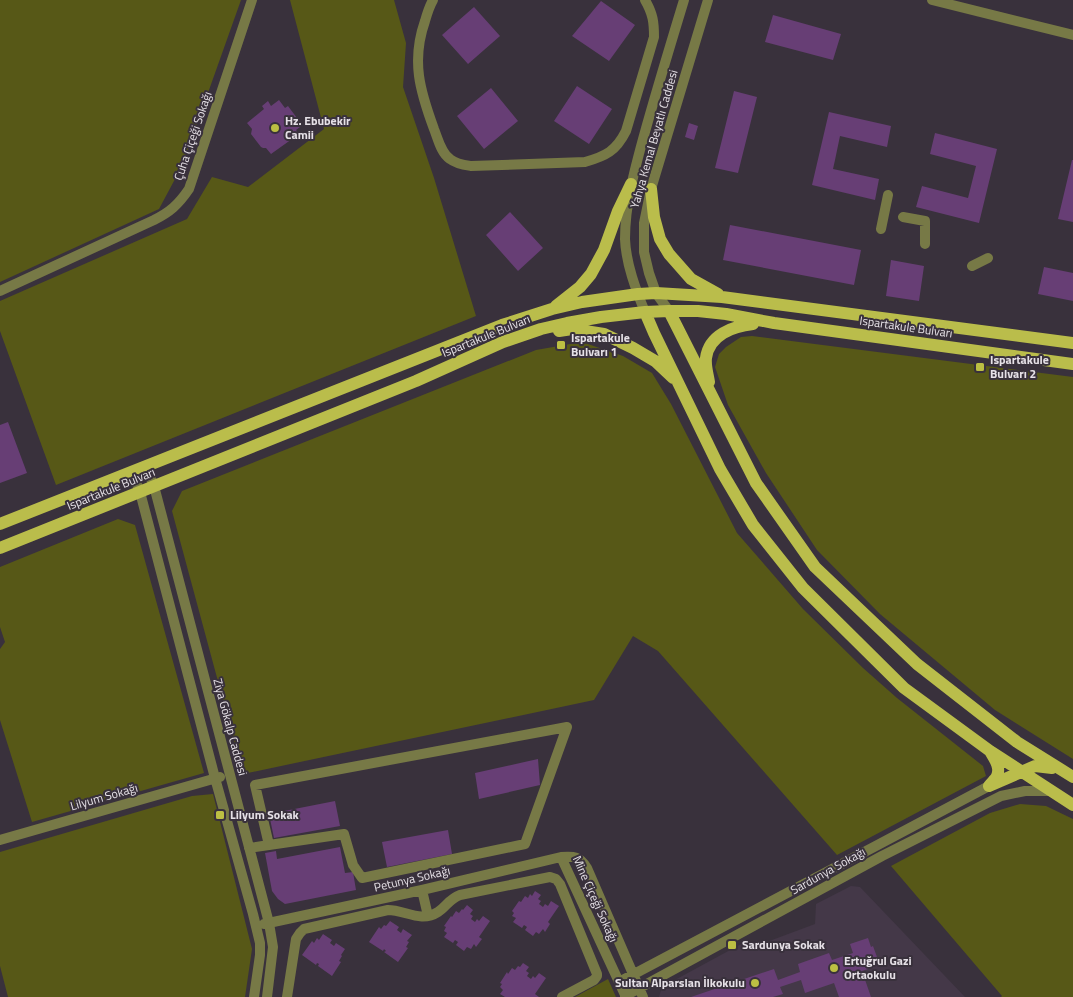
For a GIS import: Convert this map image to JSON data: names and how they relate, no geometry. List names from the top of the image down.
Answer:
{
  "streets": {
    "main road": ["Ispartakule Bulvarı"],
    "street": [
      "Çuha Çiçeği Sokağı",
      "Yahya Kemal Beyatlı Caddesi",
      "Ziya Gökalp Caddesi",
      "Lilyum Sokağı",
      "Sardunya Sokağı",
      "Petunya Sokağı",
      "Mine Çiçeği Sokağı"
    ]
  },
  "crossings": [
    ["Yahya Kemal Beyatlı Caddesi", "Ispartakule Bulvarı"],
    ["Ispartakule Bulvarı", "Ziya Gökalp Caddesi"],
    ["Ziya Gökalp Caddesi", "Lilyum Sokağı"],
    ["Ziya Gökalp Caddesi", "Petunya Sokağı"],
    ["Sardunya Sokağı", "Mine Çiçeği Sokağı"],
    ["Petunya Sokağı", "Mine Çiçeği Sokağı"]
  ],
  "places": {
    "other": ["Hz. Ebubekir Camii", "Ertuğrul Gazi Ortaokulu", "Sultan Alparslan İlkokulu"],
    "transit": [
      "Ispartakule Bulvarı 1",
      "Ispartakule Bulvarı 2",
      "Lilyum Sokak",
      "Sardunya Sokak"
    ]
  }
}
